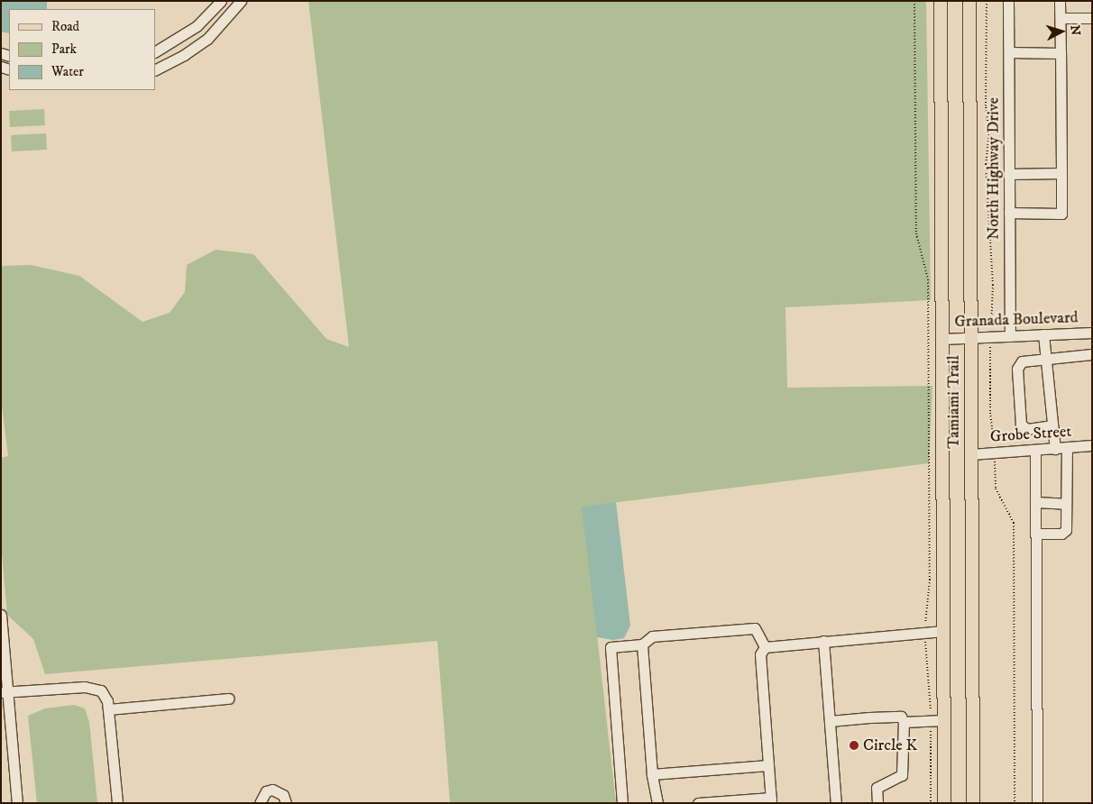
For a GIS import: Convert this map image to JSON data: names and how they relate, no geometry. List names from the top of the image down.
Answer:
{
  "streets": {
    "main road": ["Tamiami Trail"],
    "street": ["North Highway Drive", "Granada Boulevard", "Grobe Street"]
  },
  "crossings": [
    ["North Highway Drive", "Granada Boulevard"],
    ["Granada Boulevard", "Tamiami Trail"],
    ["Tamiami Trail", "Grobe Street"]
  ],
  "places": ["Circle K"],
  "legend": ["Road", "Park", "Water"],
  "north": "right"
}
